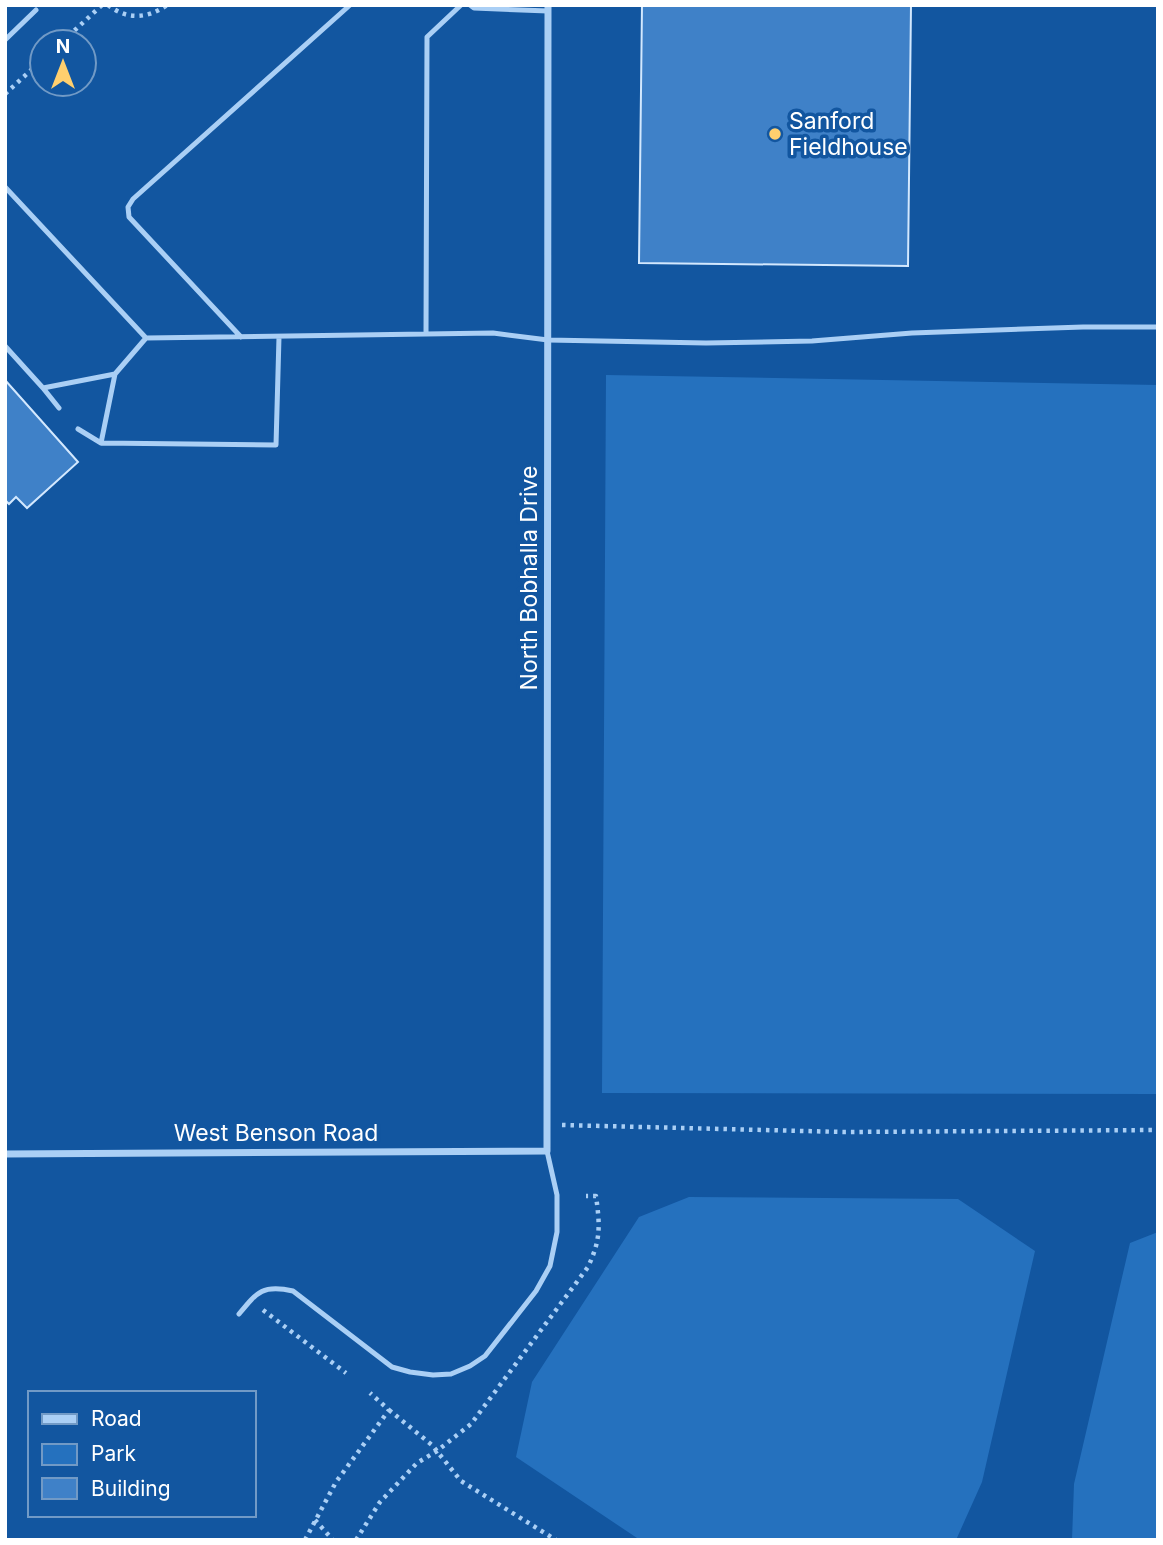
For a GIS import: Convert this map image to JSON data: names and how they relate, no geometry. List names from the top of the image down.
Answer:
{
  "streets": {
    "street": ["North Bobhalla Drive", "West Benson Road"]
  },
  "crossings": [
    ["North Bobhalla Drive", "West Benson Road"]
  ],
  "places": ["Sanford Fieldhouse"],
  "legend": ["Road", "Park", "Building"],
  "north": "top"
}
